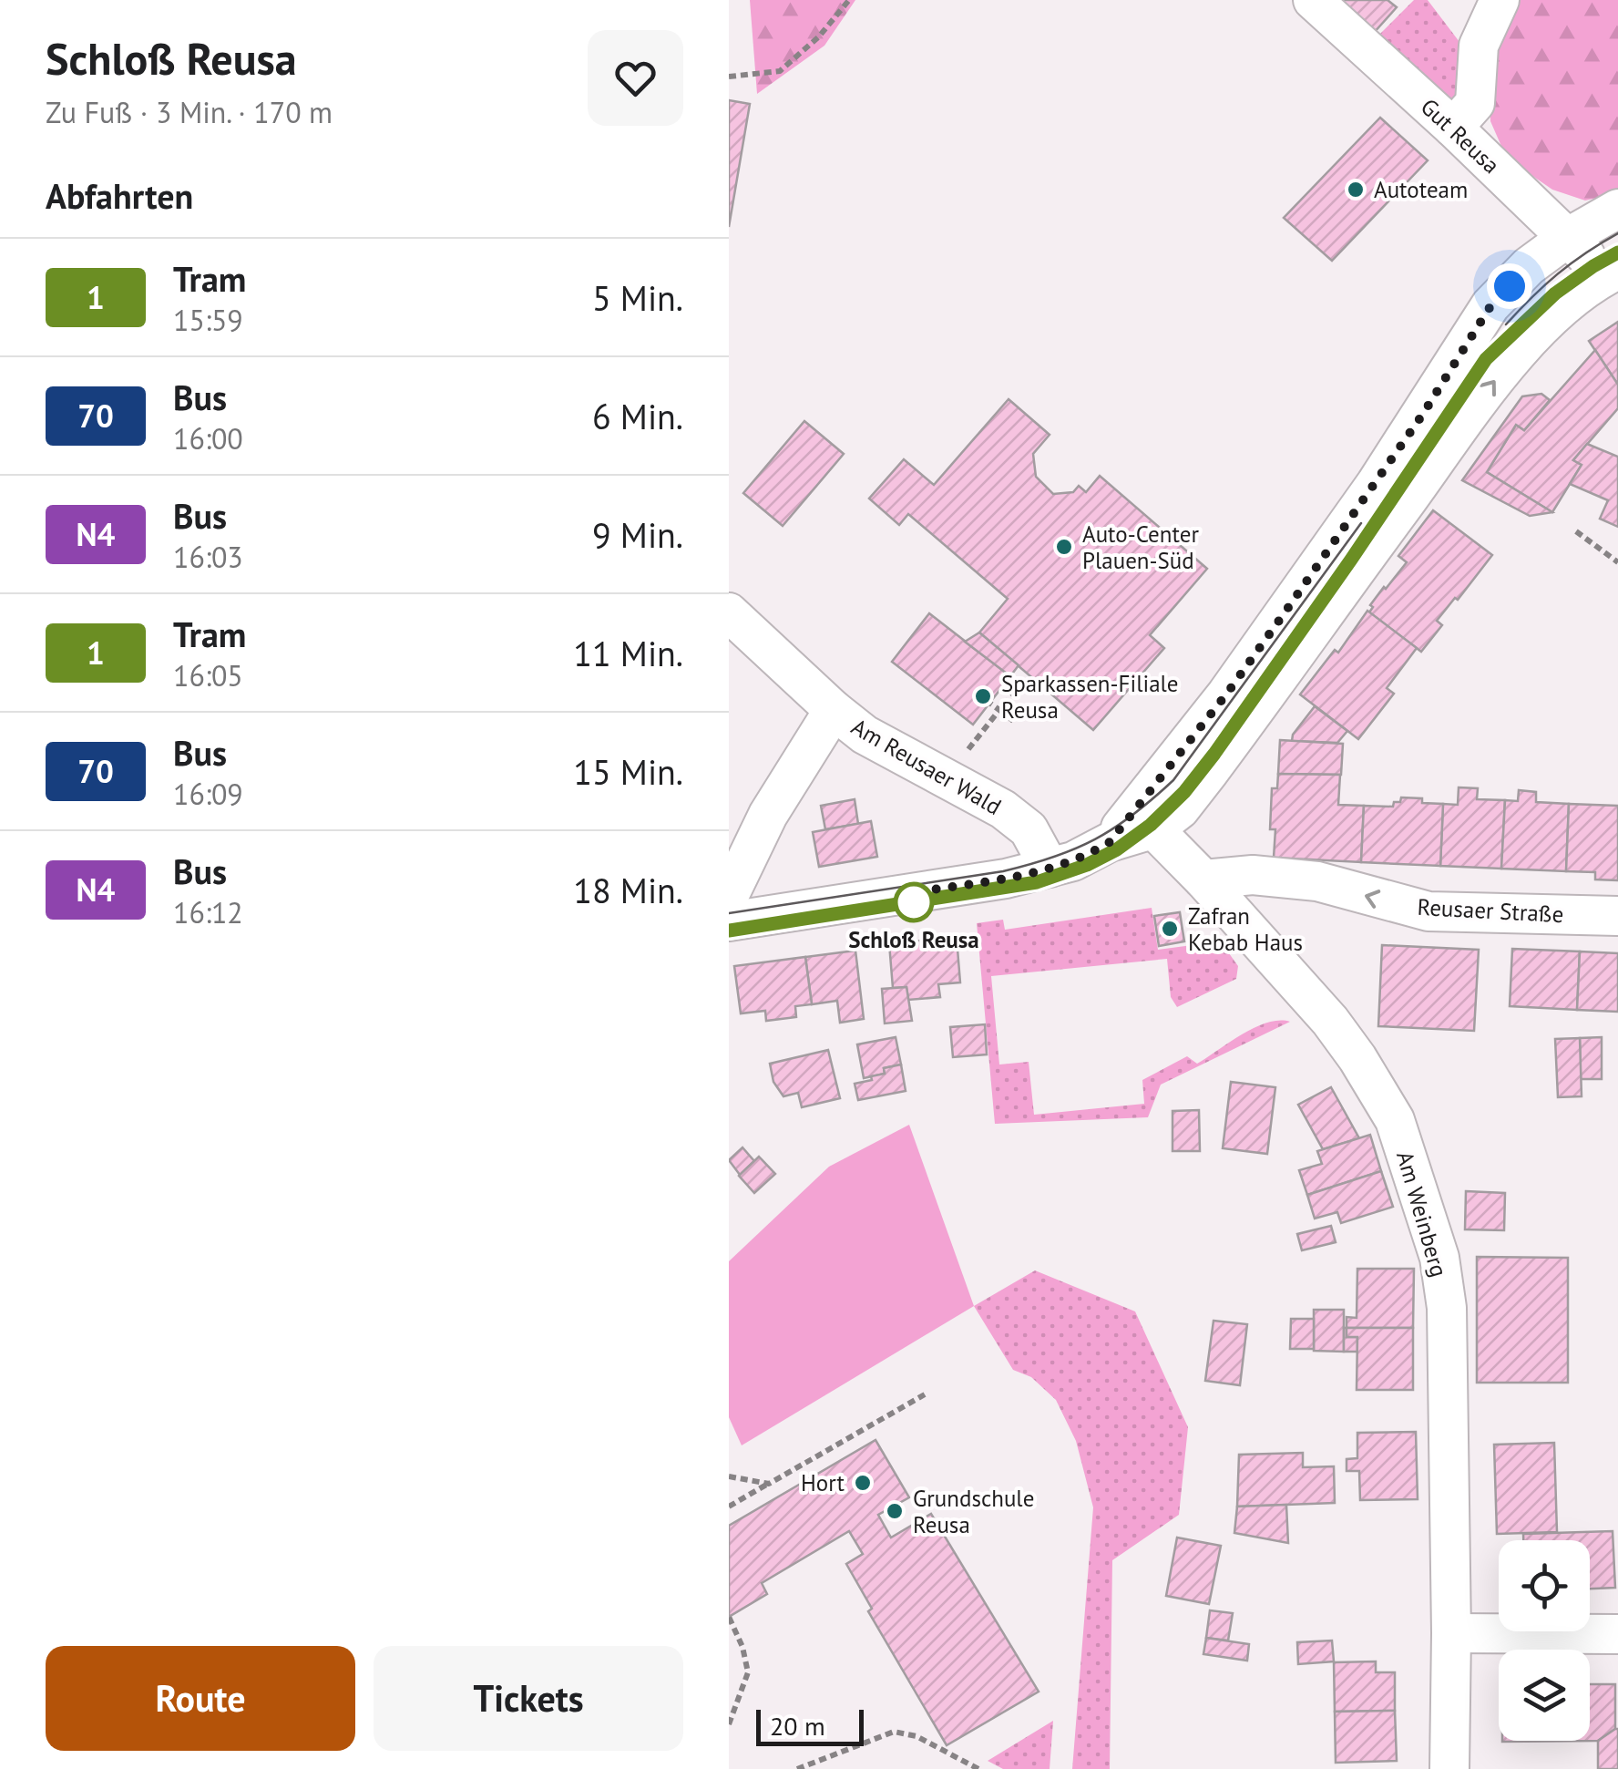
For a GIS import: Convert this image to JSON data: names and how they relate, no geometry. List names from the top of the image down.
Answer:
{
  "streets": {
    "street": [
      "Gut Reusa",
      "Am Reusaer Wald",
      "Reusaer Straße",
      "Am Weinberg"
    ]
  },
  "crossings": [
    ["Reusaer Straße", "Am Weinberg"]
  ],
  "one_way": ["Reusaer Straße"],
  "places": [
    "Autoteam",
    "Auto-Center Plauen-Süd",
    "Sparkassen-Filiale Reusa",
    "Schloß Reusa",
    "Zafran Kebab Haus",
    "Hort",
    "Grundschule Reusa"
  ],
  "lines": ["tram line 1"],
  "scale_bar": "20 m",
  "page": {
    "heading": [
      ["Schloß Reusa", "Zu Fuß · 3 Min. · 170 m"],
      "Abfahrten"
    ],
    "list": [
      {
        "mark": "1",
        "name": "Tram",
        "note": "15:59",
        "value": "5 Min."
      },
      {
        "mark": "70",
        "name": "Bus",
        "note": "16:00",
        "value": "6 Min."
      },
      {
        "mark": "N4",
        "name": "Bus",
        "note": "16:03",
        "value": "9 Min."
      },
      {
        "mark": "1",
        "name": "Tram",
        "note": "16:05",
        "value": "11 Min."
      },
      {
        "mark": "70",
        "name": "Bus",
        "note": "16:09",
        "value": "15 Min."
      },
      {
        "mark": "N4",
        "name": "Bus",
        "note": "16:12",
        "value": "18 Min."
      }
    ],
    "buttons": ["Route", "Tickets"],
    "scale": "20 m"
  }
}
